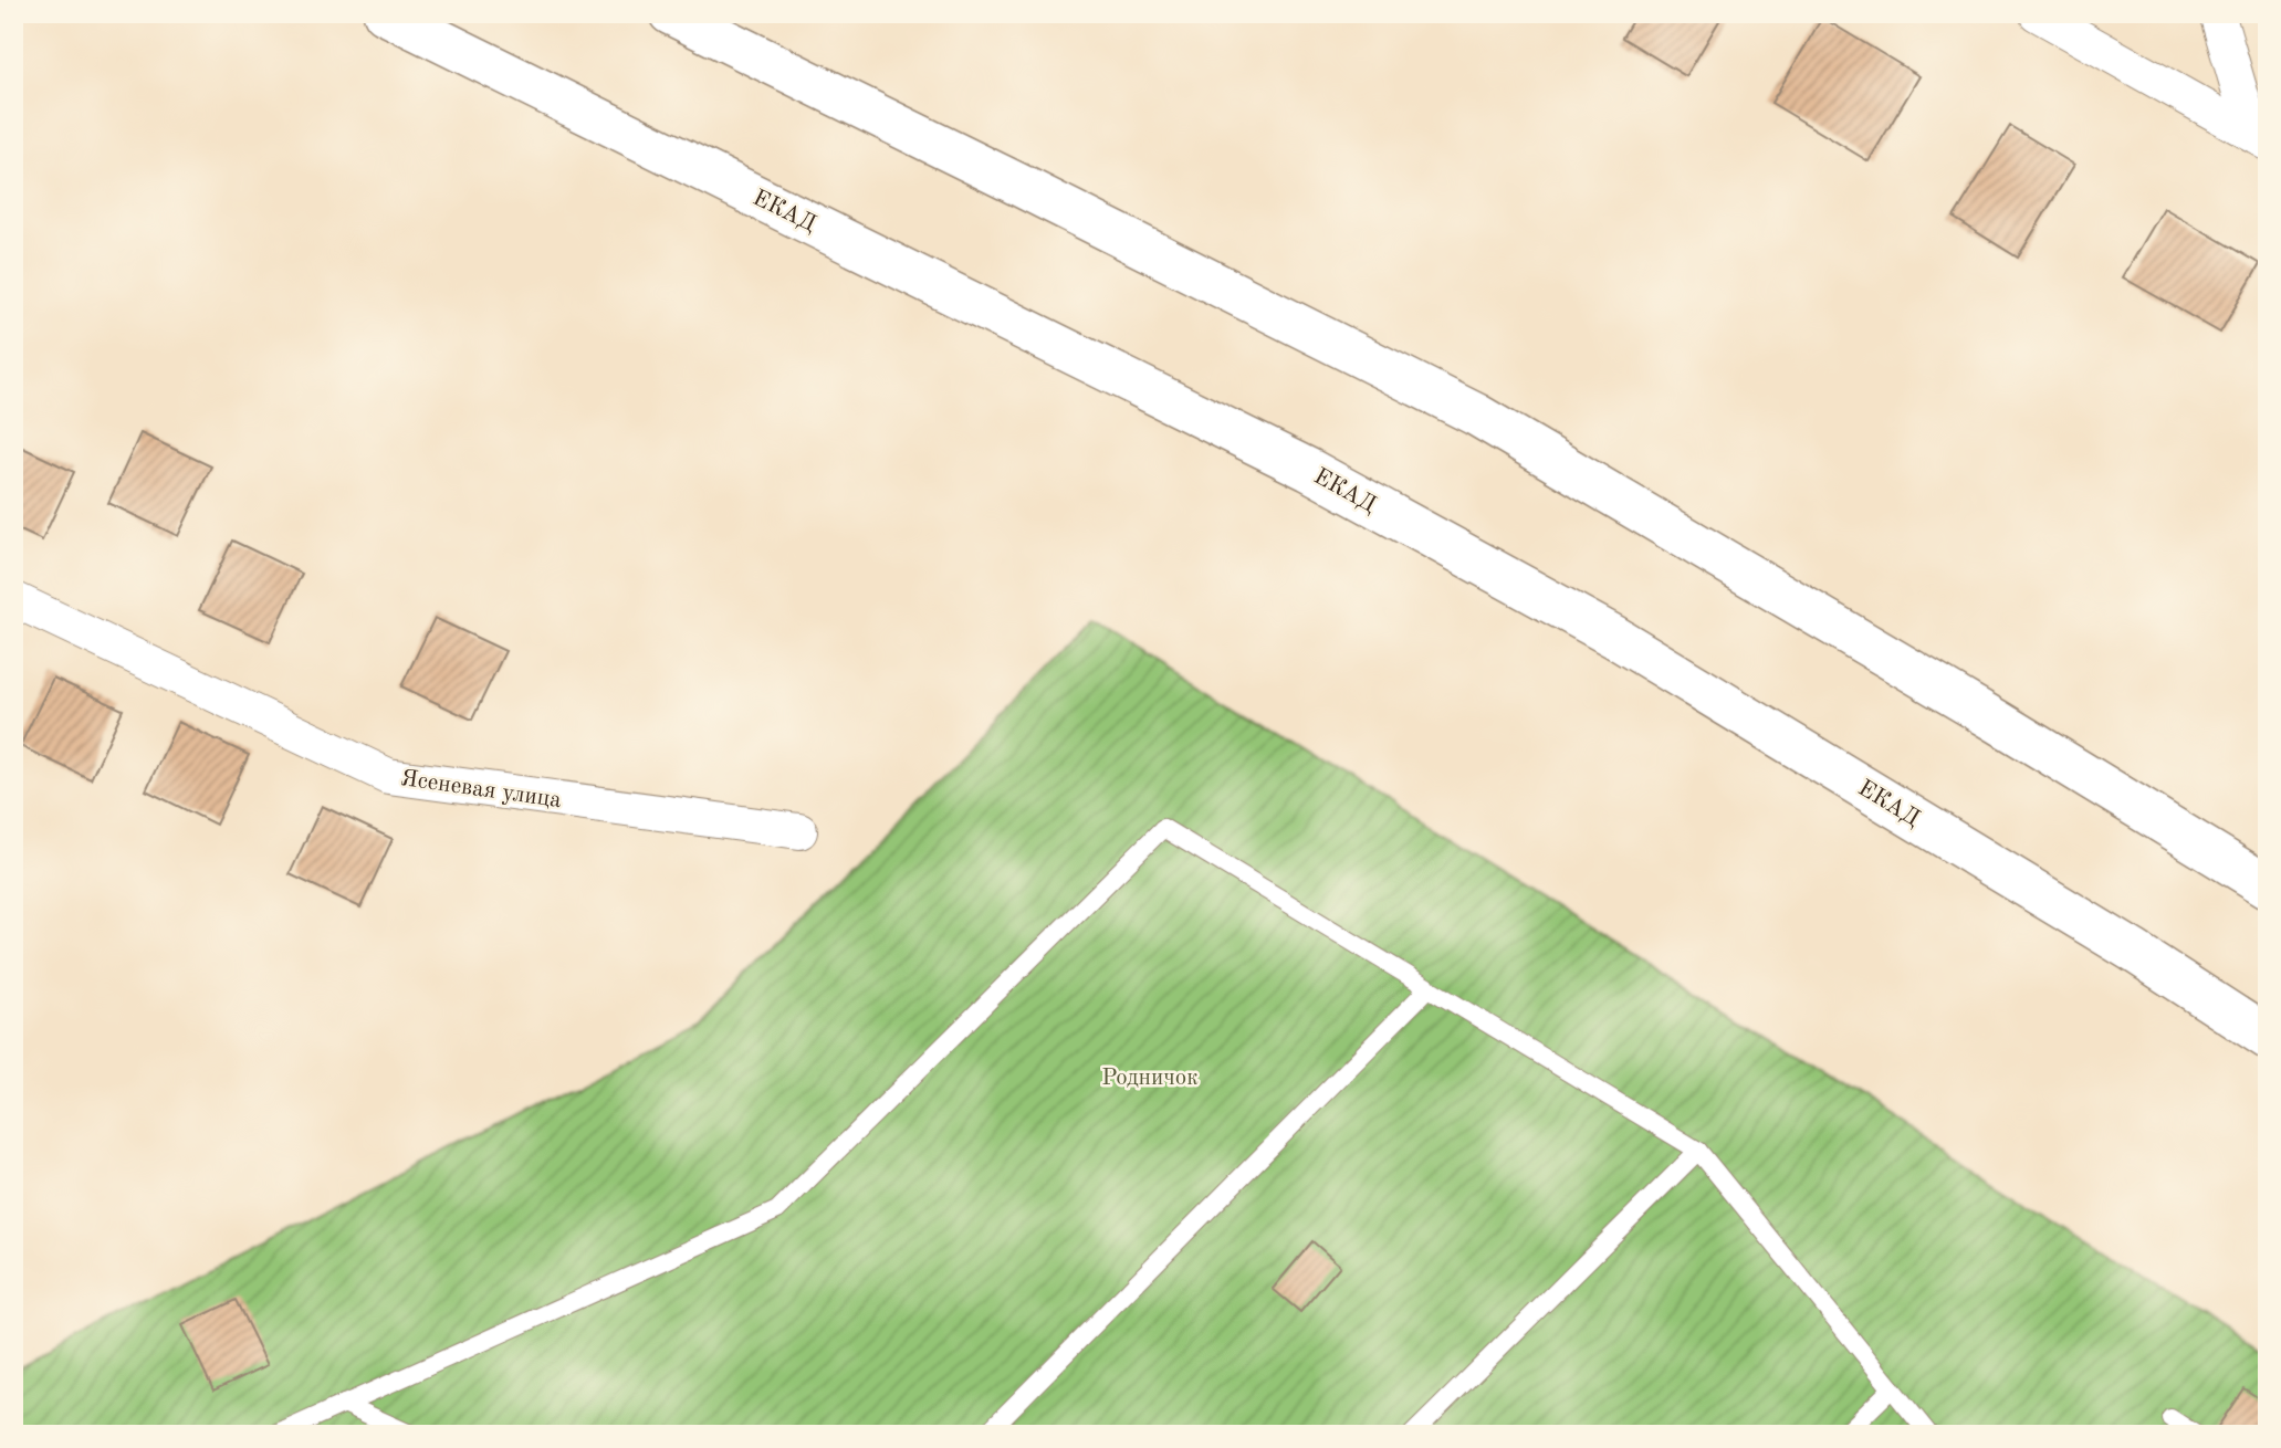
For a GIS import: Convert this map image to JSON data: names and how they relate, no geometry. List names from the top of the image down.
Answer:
{
  "streets": {
    "highway": ["ЕКАД"],
    "street": ["Ясеневая улица"]
  },
  "parks": ["Родничок"]
}
